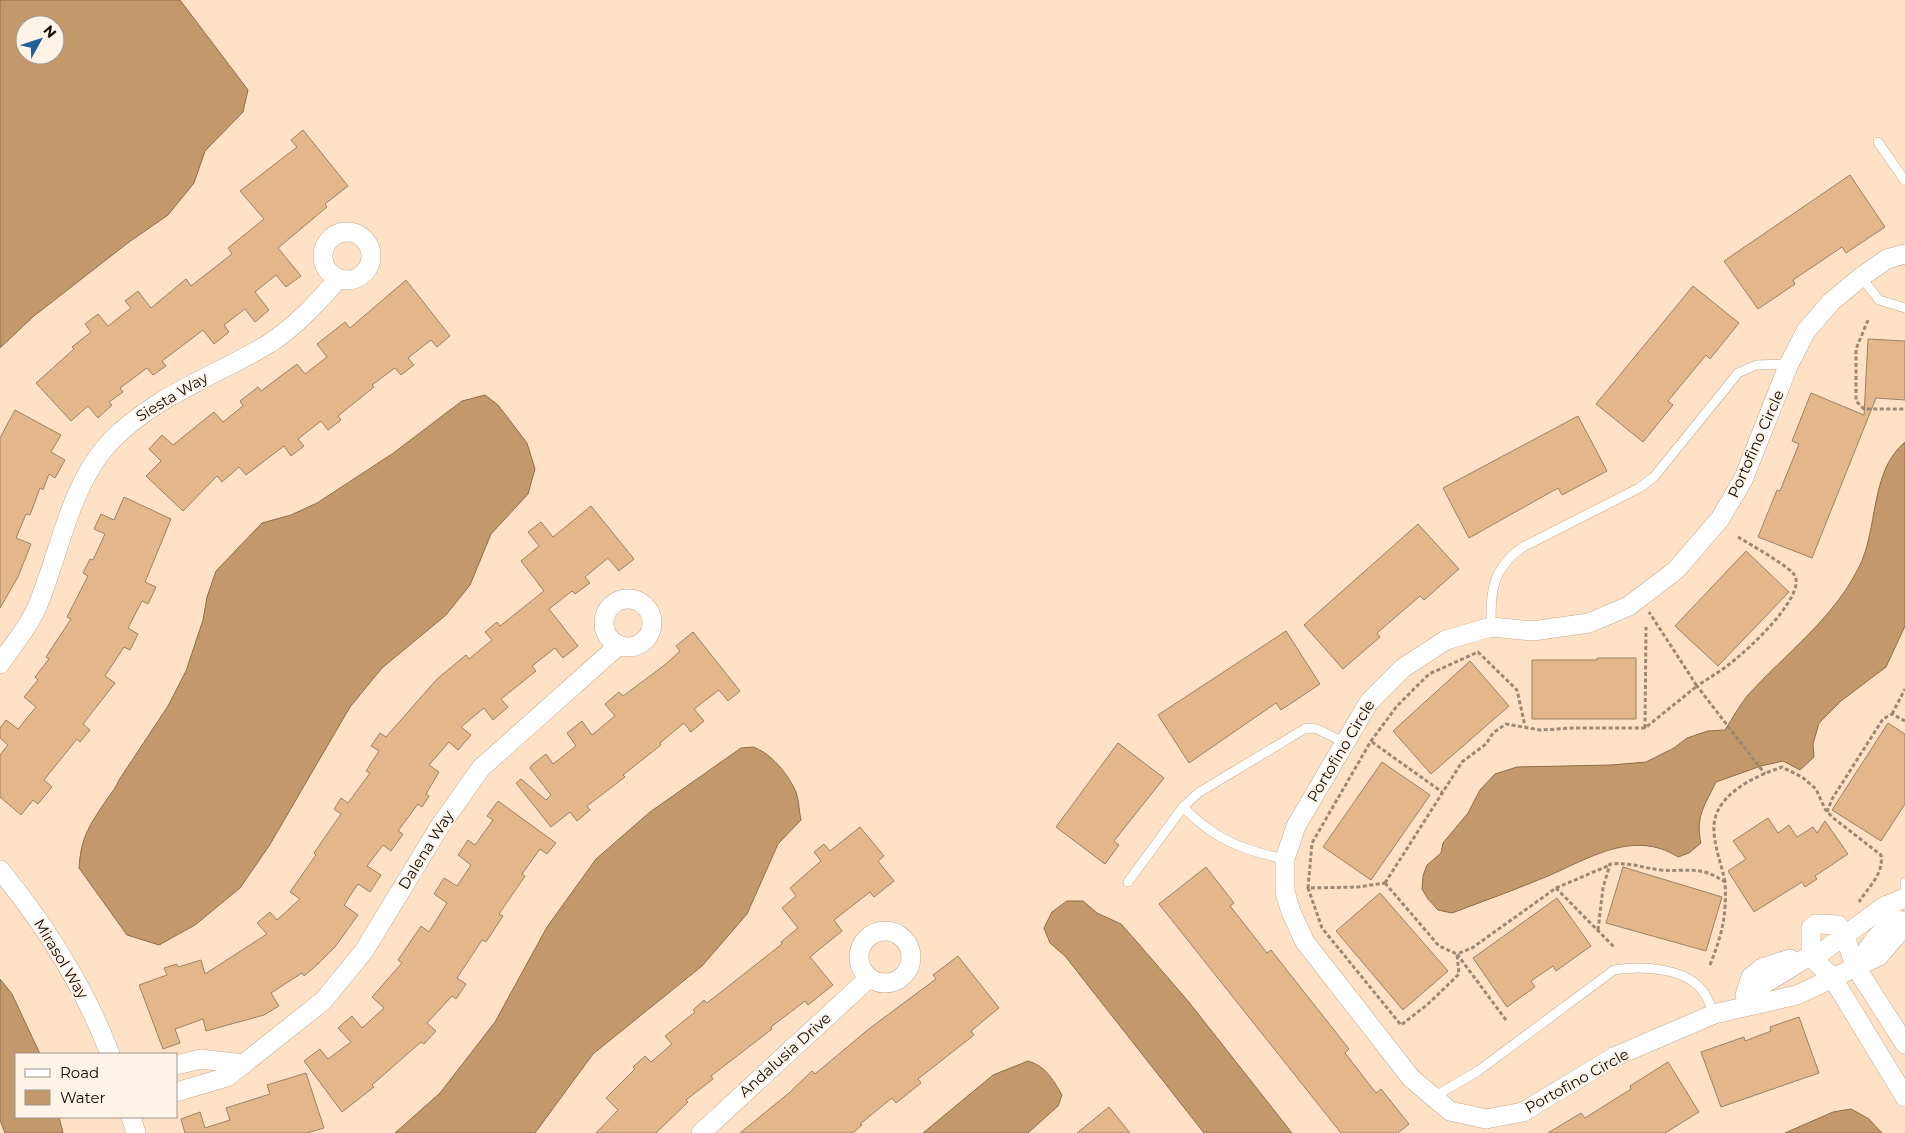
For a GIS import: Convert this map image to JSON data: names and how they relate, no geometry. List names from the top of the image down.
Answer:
{
  "streets": {
    "street": [
      "Siesta Way",
      "Portofino Circle",
      "Dalena Way",
      "Mirasol Way",
      "Andalusia Drive"
    ]
  },
  "legend": ["Road", "Water"],
  "north": "top right"
}
